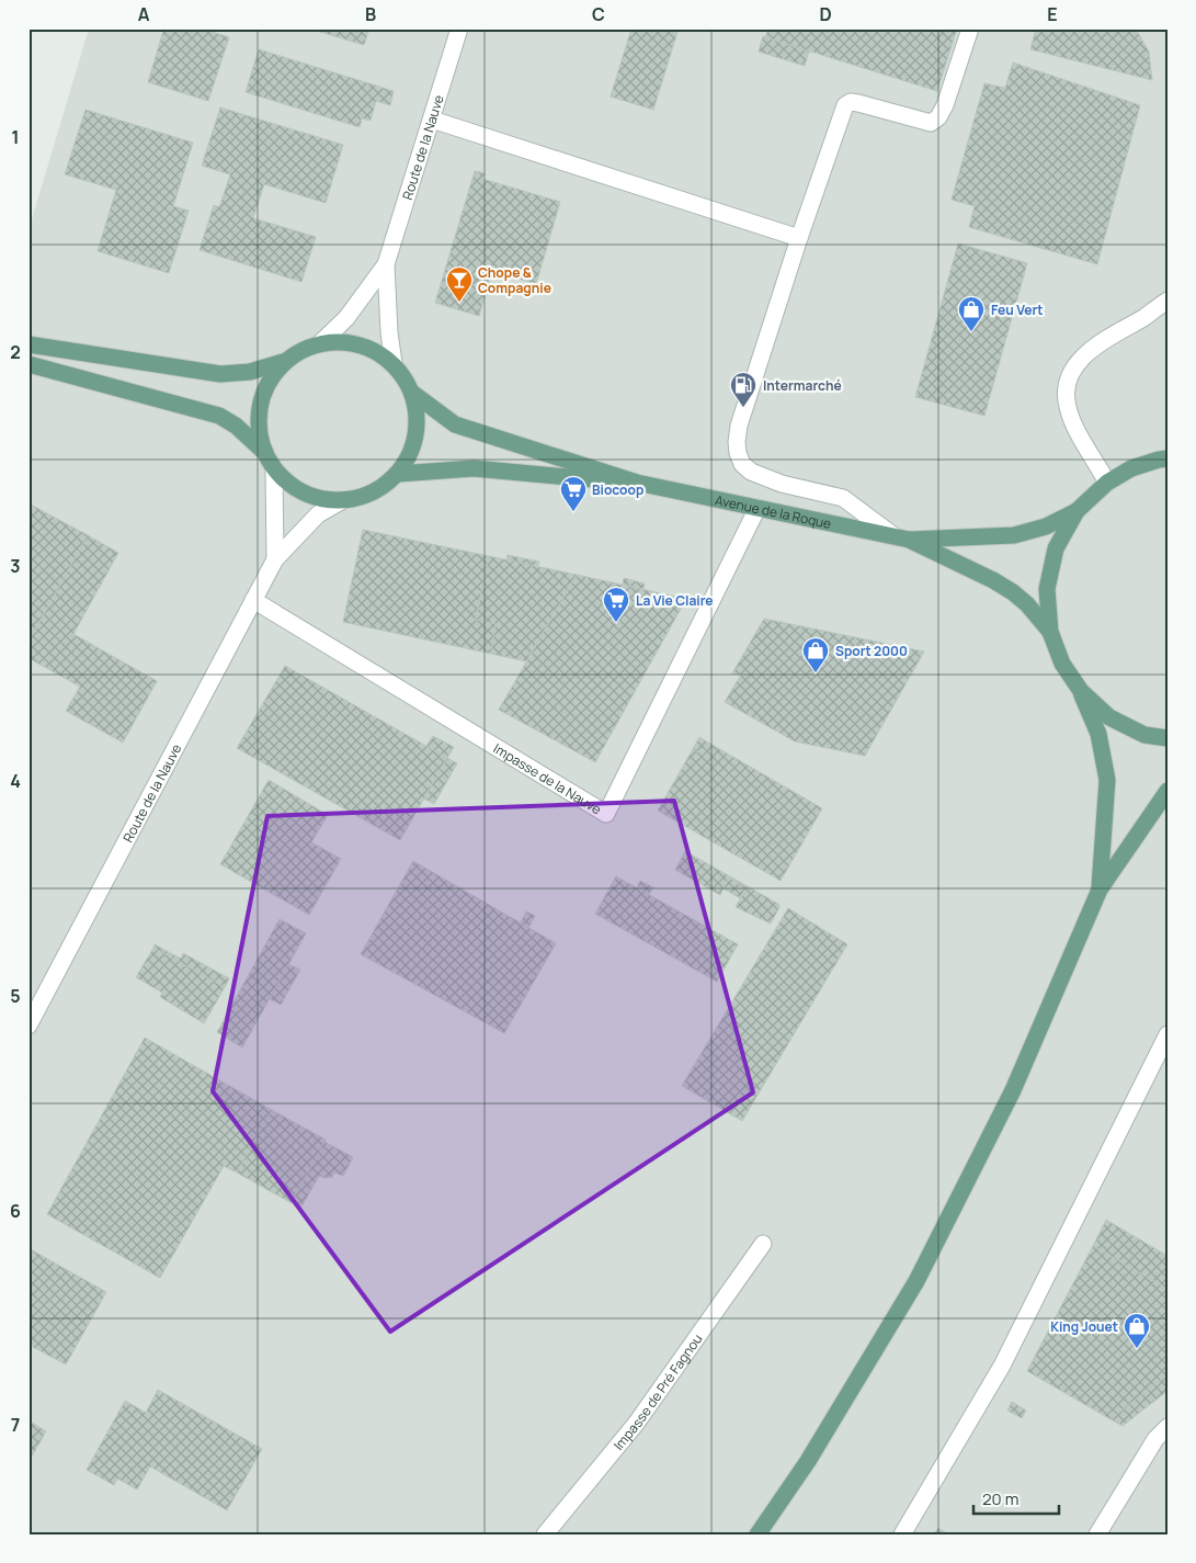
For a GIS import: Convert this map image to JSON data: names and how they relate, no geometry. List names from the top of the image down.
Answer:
{
  "streets": {
    "main road": ["Avenue de la Roque"],
    "street": ["Route de la Nauve", "Impasse de la Nauve", "Impasse de Pré Fagnou"]
  },
  "crossings": [
    ["Route de la Nauve", "Impasse de la Nauve"],
    ["Avenue de la Roque", "Impasse de la Nauve"]
  ],
  "places": {
    "bar": ["Chope & Compagnie"],
    "shop": ["Feu Vert", "Sport 2000", "King Jouet"],
    "fuel station": ["Intermarché"],
    "supermarket": ["Biocoop", "La Vie Claire"]
  },
  "scale_bar": "20 m",
  "grid": {
    "columns": [
      "A",
      "B",
      "C",
      "D",
      "E"
    ],
    "rows": [
      "1",
      "2",
      "3",
      "4",
      "5",
      "6",
      "7"
    ]
  }
}
